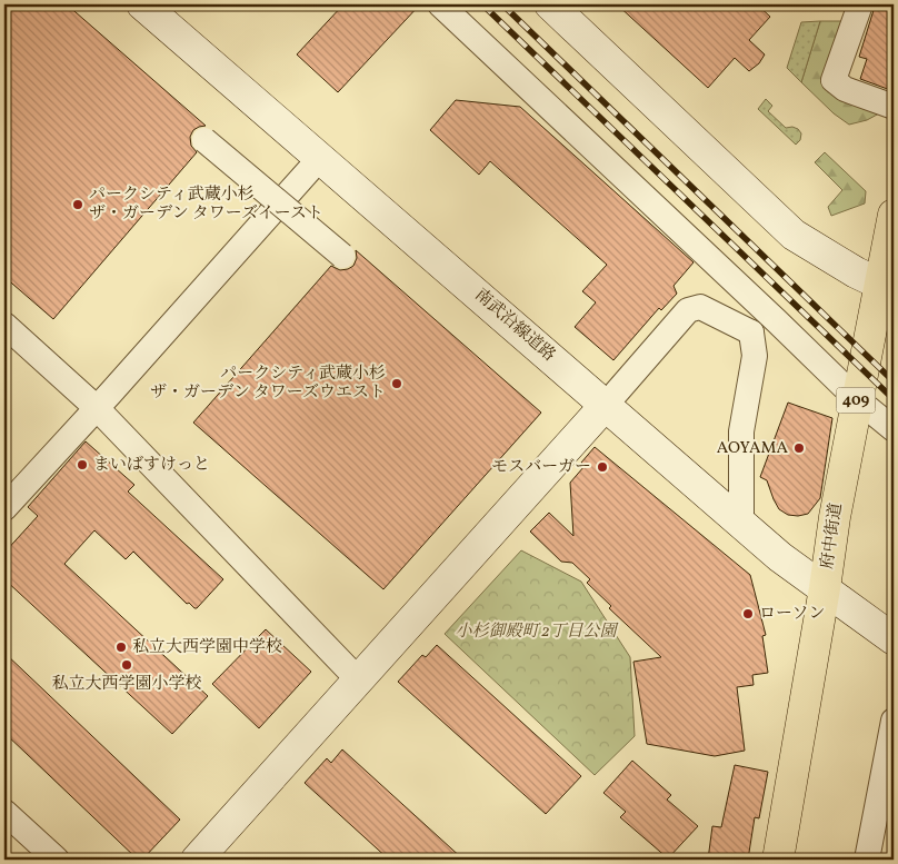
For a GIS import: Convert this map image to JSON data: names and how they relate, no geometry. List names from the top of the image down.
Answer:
{
  "streets": {
    "highway": ["409", "府中街道"],
    "street": ["南武沿線道路"]
  },
  "crossings": [
    ["南武沿線道路", "府中街道"]
  ],
  "parks": ["小杉御殿町 2丁目公園"],
  "places": [
    "パークシティ武蔵小杉 ザ・ガーデン タワーズイースト",
    "パークシティ武蔵小杉 ザ・ガーデン タワーズウエスト",
    "AOYAMA",
    "まいばすけっと",
    "モスバーガー",
    "ローソン",
    "私立大西学園中学校",
    "私立大西学園小学校"
  ]
}
